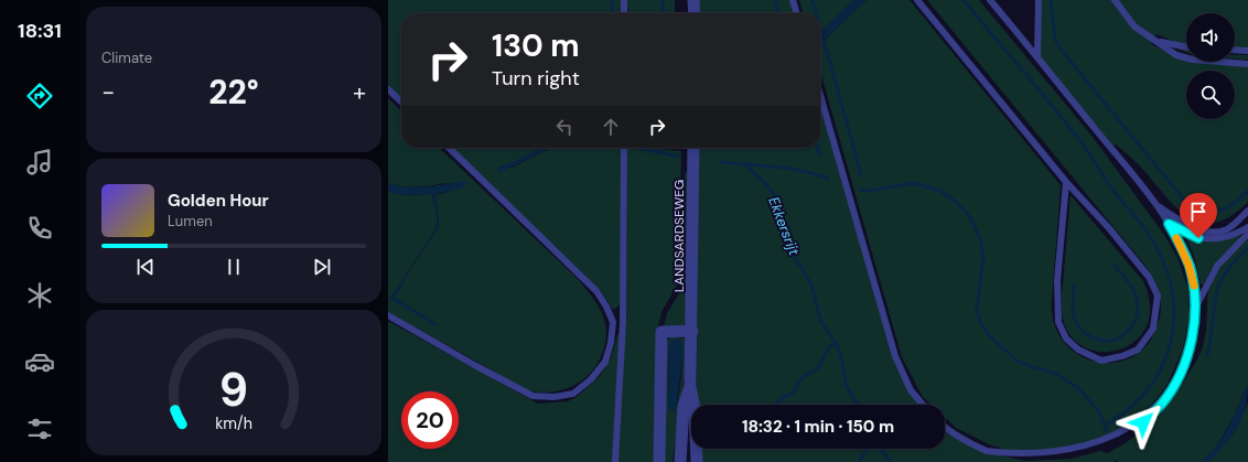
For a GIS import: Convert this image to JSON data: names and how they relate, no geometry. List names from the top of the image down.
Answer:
{
  "streets": {
    "street": ["LANDSARDSEWEG"]
  },
  "water": ["Ekkersrijt"],
  "page": {
    "tabs": "18:31",
    "tile": "Climate",
    "turn": ["130 m", "Turn right"],
    "heat": ["−", "22°", "+"],
    "song": ["Golden Hour", "Lumen"],
    "limit": "20",
    "trip": "18:32 · 1 min · 150 m",
    "gauge": ["9", "km/h"]
  }
}
